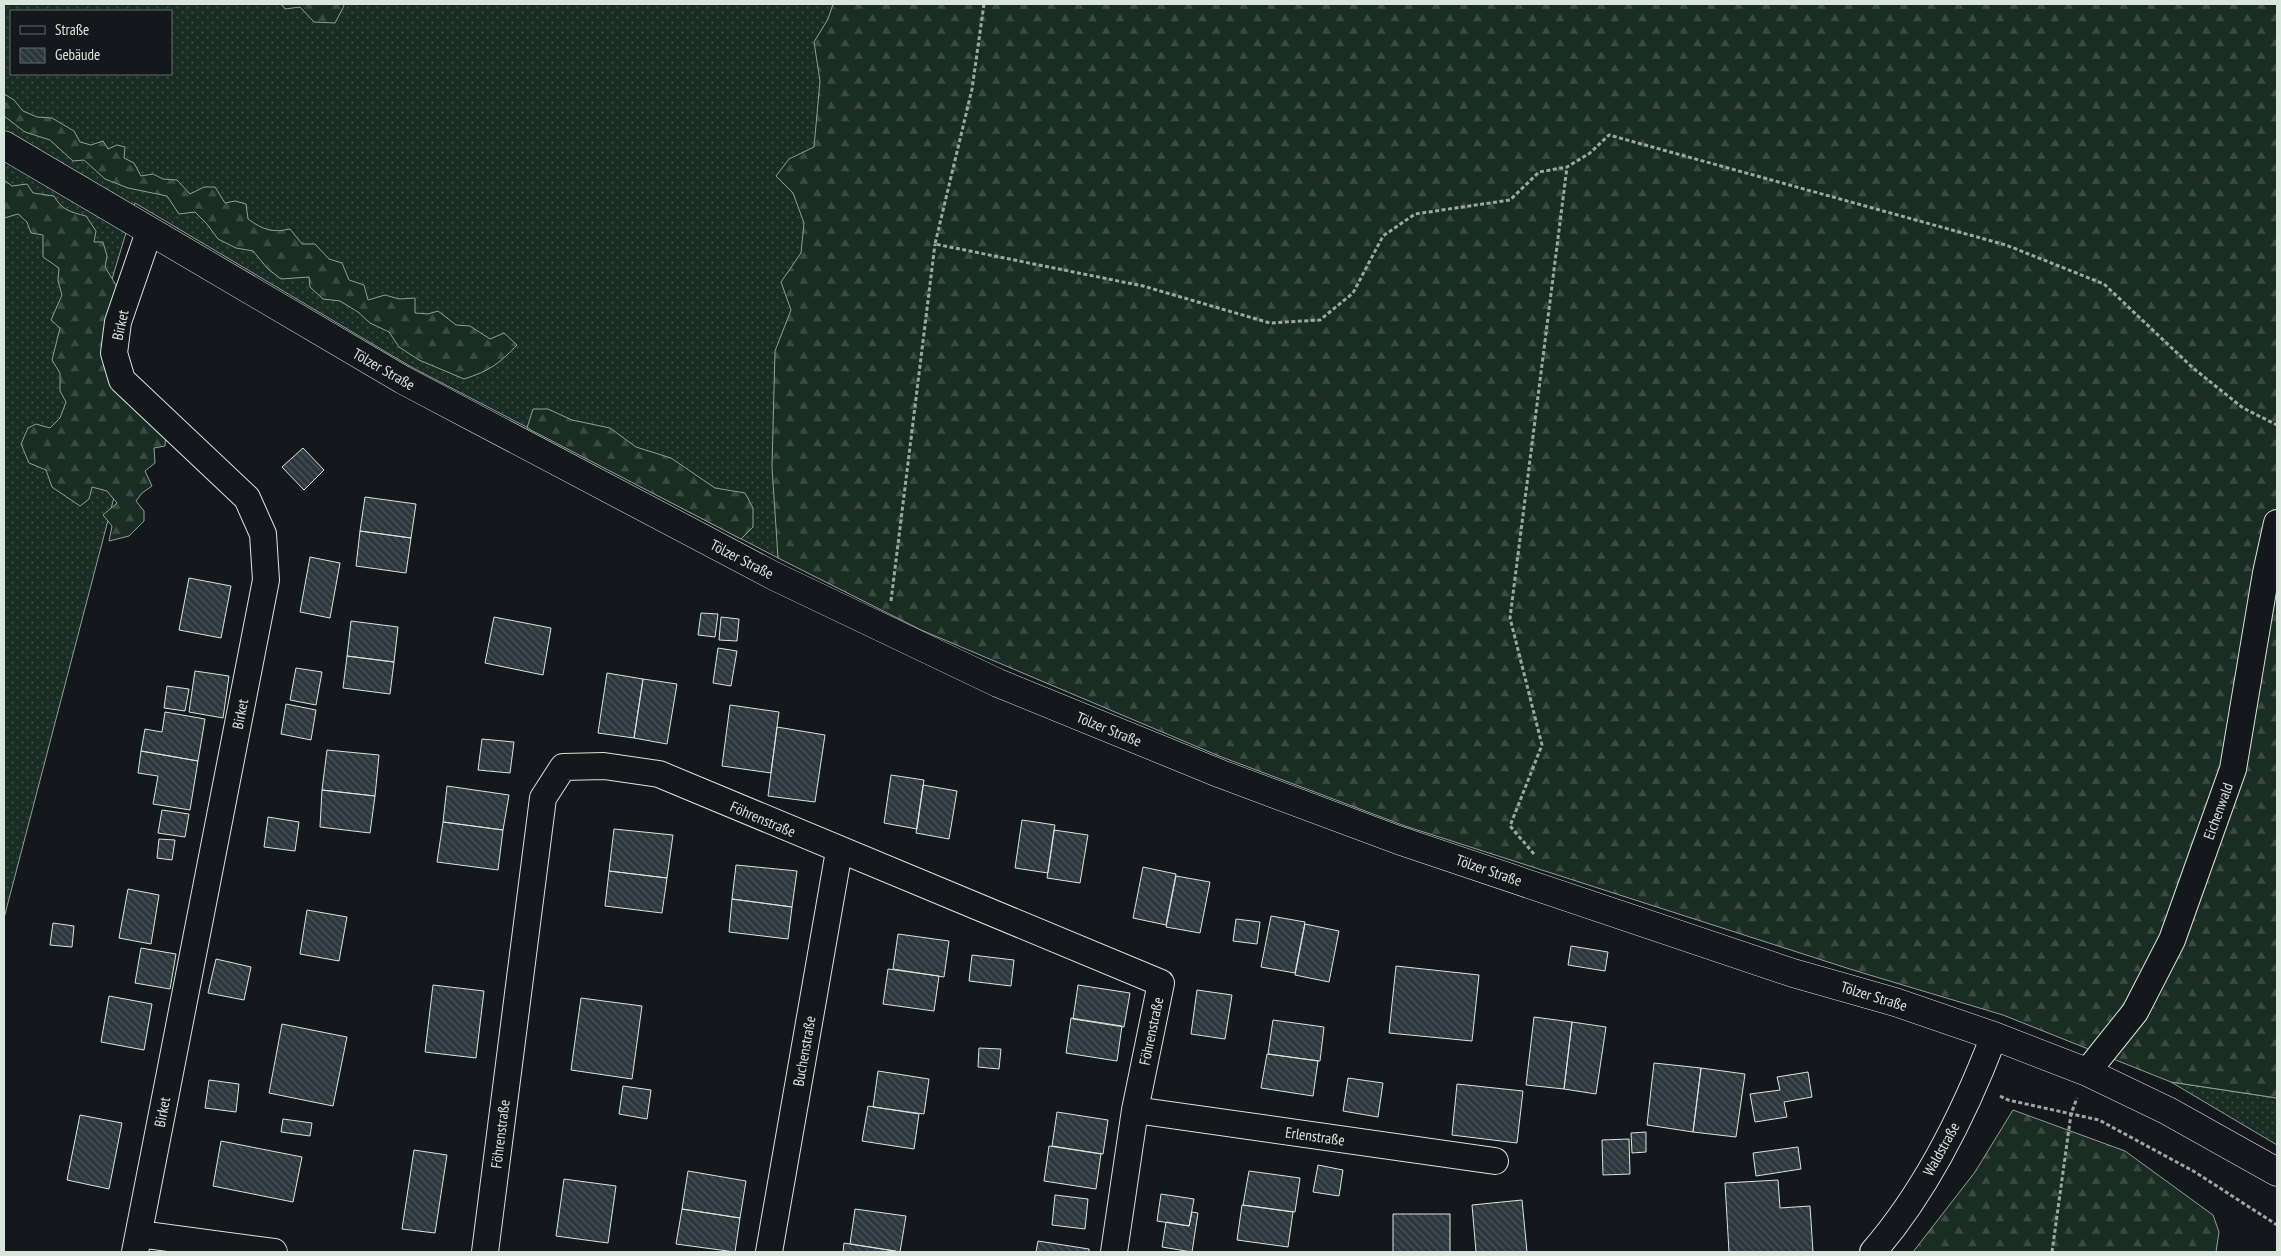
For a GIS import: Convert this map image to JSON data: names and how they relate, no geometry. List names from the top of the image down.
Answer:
{
  "streets": {
    "main road": ["Tölzer Straße"],
    "street": [
      "Birket",
      "Eichenwald",
      "Föhrenstraße",
      "Buchenstraße",
      "Erlenstraße",
      "Waldstraße"
    ]
  },
  "crossings": [
    ["Birket", "Tölzer Straße"],
    ["Tölzer Straße", "Eichenwald"],
    ["Tölzer Straße", "Waldstraße"],
    ["Föhrenstraße", "Buchenstraße"],
    ["Föhrenstraße", "Erlenstraße"]
  ],
  "legend": ["Straße", "Gebäude"]
}
